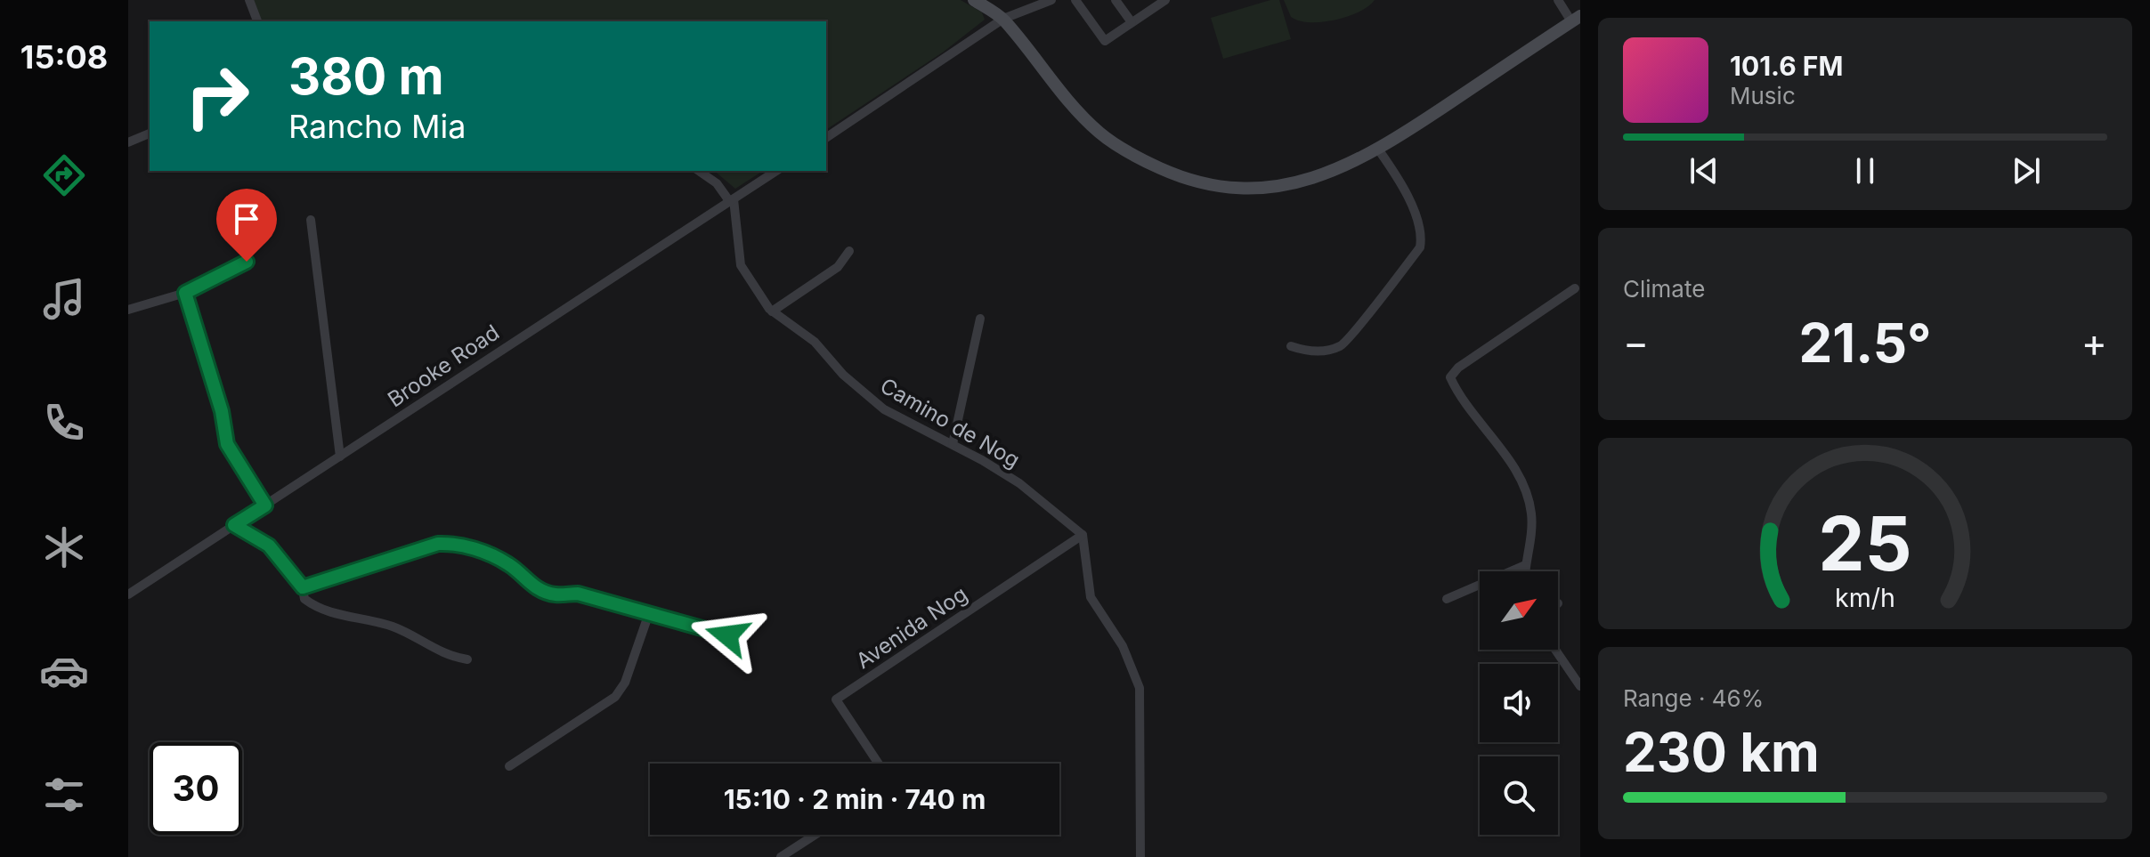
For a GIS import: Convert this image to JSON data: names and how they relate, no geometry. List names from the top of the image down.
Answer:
{
  "streets": {
    "street": ["Brooke Road", "Camino de Nog", "Avenida Nog"]
  },
  "crossings": [
    ["Brooke Road", "Camino de Nog"],
    ["Camino de Nog", "Avenida Nog"]
  ],
  "north": "top right",
  "page": {
    "tabs": "15:08",
    "turn": ["380 m", "Rancho Mia"],
    "song": ["101.6 FM", "Music"],
    "tile": [
      "Climate",
      ["Range · 46%", "230 km"]
    ],
    "heat": ["−", "21.5°", "+"],
    "limit": "30",
    "trip": "15:10 · 2 min · 740 m",
    "gauge": ["25", "km/h"]
  }
}
